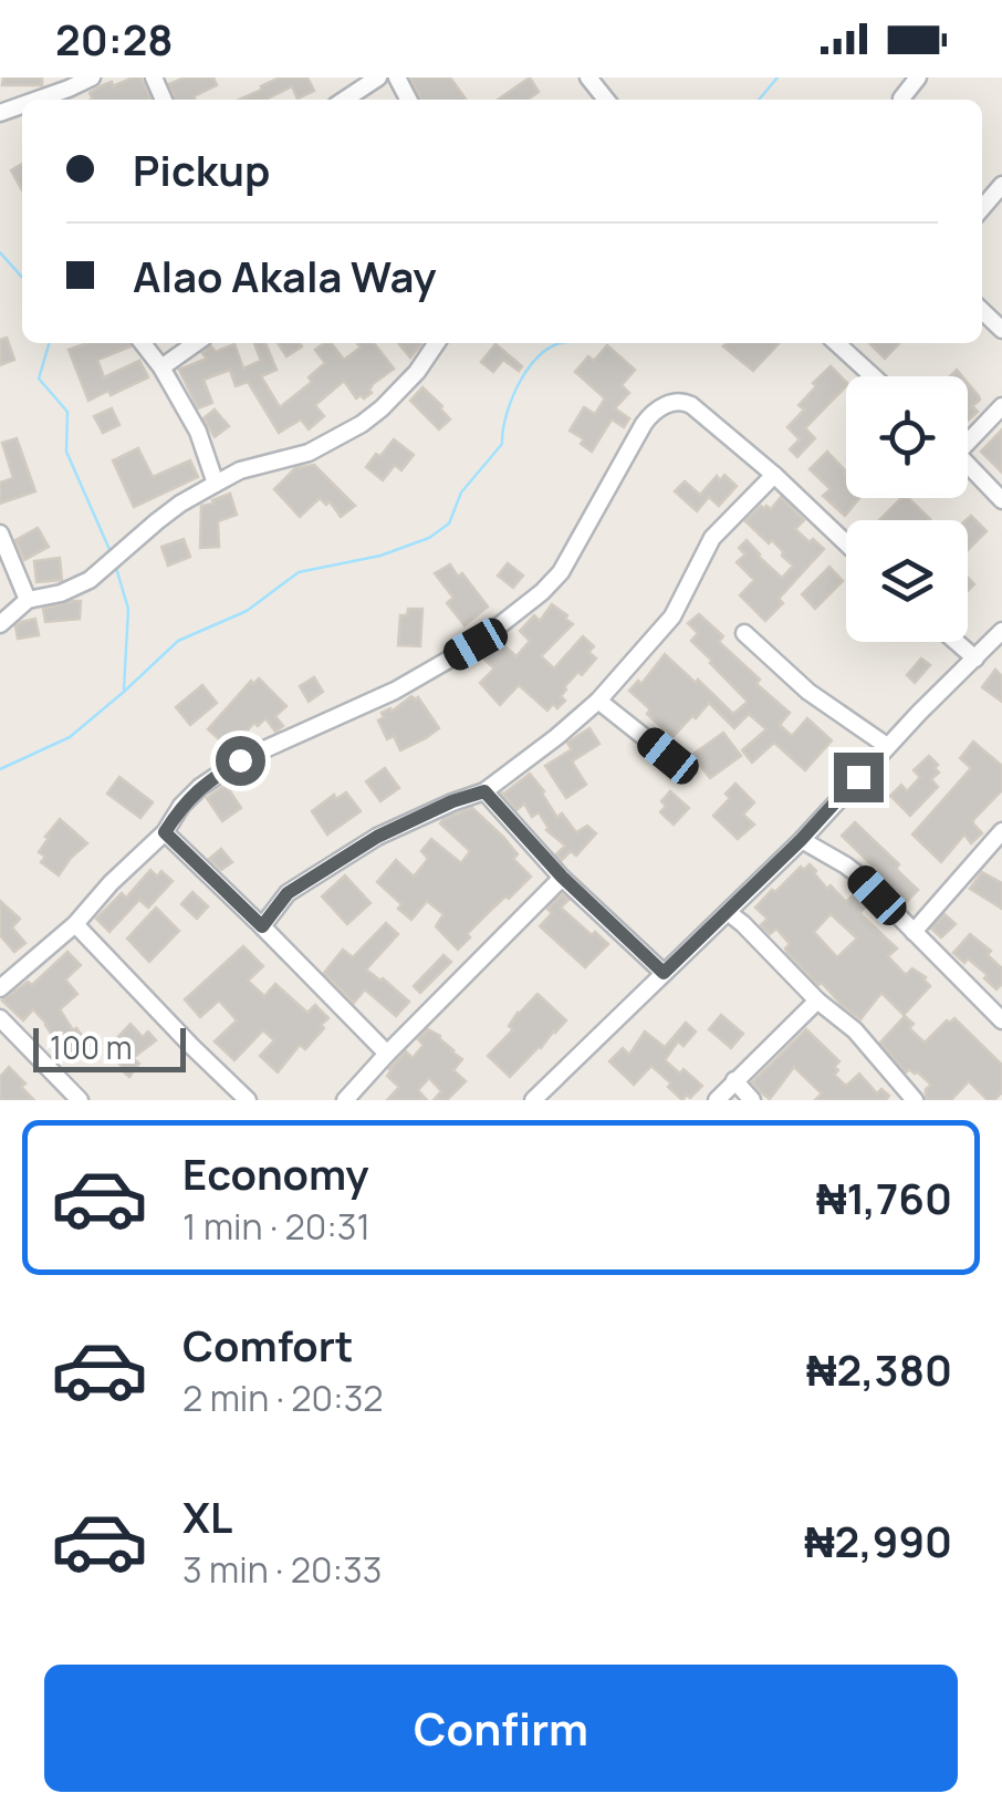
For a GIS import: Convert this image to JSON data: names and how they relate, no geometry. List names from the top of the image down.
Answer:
{
  "scale_bar": "100 m",
  "page": {
    "status": "20:28",
    "banner": ["Pickup", "Alao Akala Way"],
    "scale": "100 m",
    "list": [
      {
        "name": "Economy",
        "note": "1 min · 20:31",
        "value": "₦1,760"
      },
      {
        "name": "Comfort",
        "note": "2 min · 20:32",
        "value": "₦2,380"
      },
      {
        "name": "XL",
        "note": "3 min · 20:33",
        "value": "₦2,990"
      }
    ],
    "buttons": "Confirm"
  }
}
